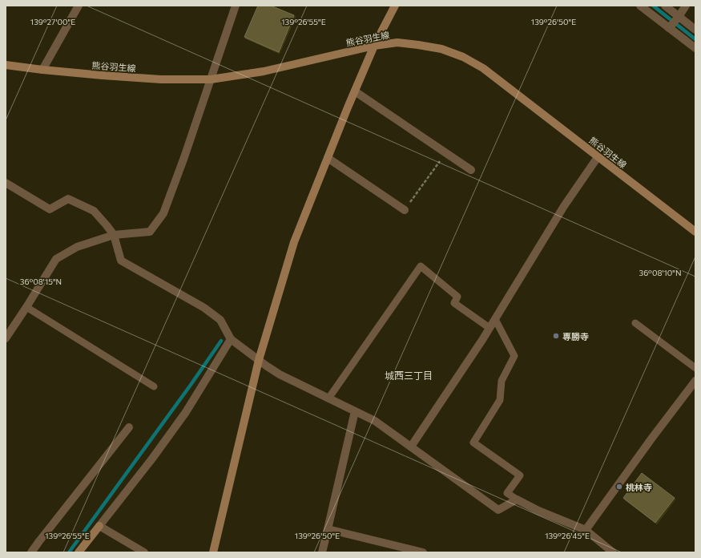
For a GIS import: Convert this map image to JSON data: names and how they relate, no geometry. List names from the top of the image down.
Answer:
{
  "streets": {
    "main road": ["熊谷羽生線"]
  },
  "districts": ["城西三丁目"],
  "places": ["専勝寺", "桃林寺"],
  "coordinates": [
    "139°27'00\"E",
    "139°26'55\"E",
    "139°26'50\"E",
    "36°08'10\"N",
    "36°08'15\"N",
    "139°26'45\"E"
  ]
}
